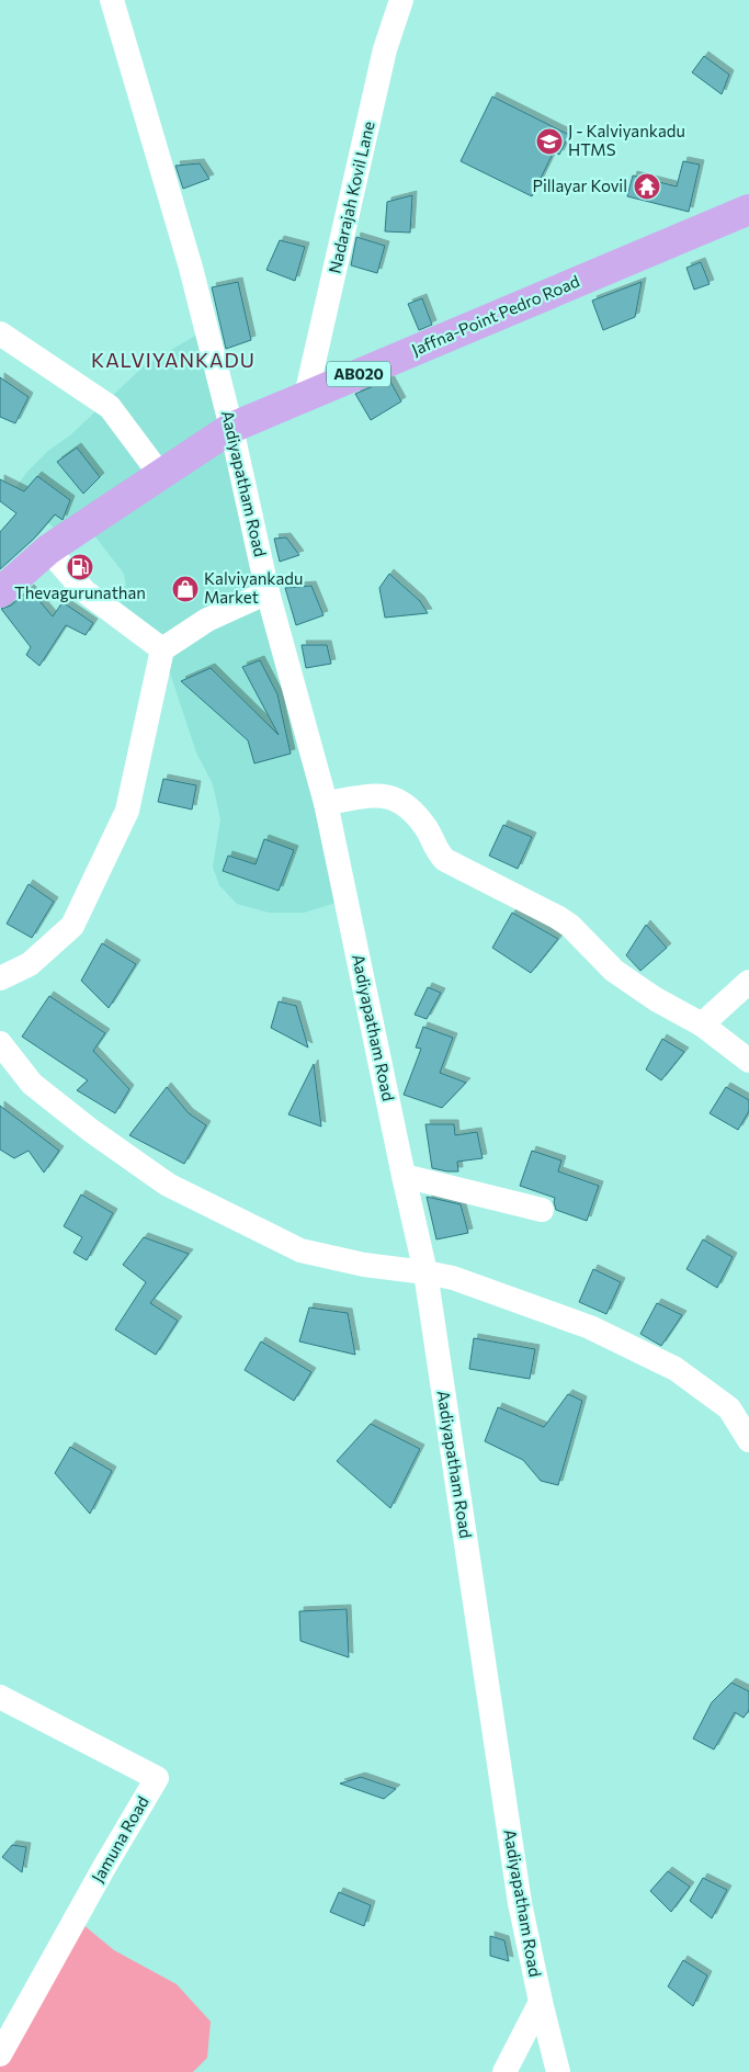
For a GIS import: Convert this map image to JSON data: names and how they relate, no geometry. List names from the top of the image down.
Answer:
{
  "streets": {
    "main road": ["Jaffna-Point Pedro Road", "AB020"],
    "street": ["Nadarajah Kovil Lane", "Aadiyapatham Road", "Jamuna Road"]
  },
  "crossings": [
    ["Nadarajah Kovil Lane", "Jaffna-Point Pedro Road"],
    ["Jaffna-Point Pedro Road", "Aadiyapatham Road"]
  ],
  "districts": ["KALVIYANKADU"],
  "places": {
    "school or university": ["J - Kalviyankadu HTMS"],
    "temple": ["Pillayar Kovil"],
    "fuel station": ["Thevagurunathan"],
    "shop": ["Kalviyankadu Market"]
  }
}
